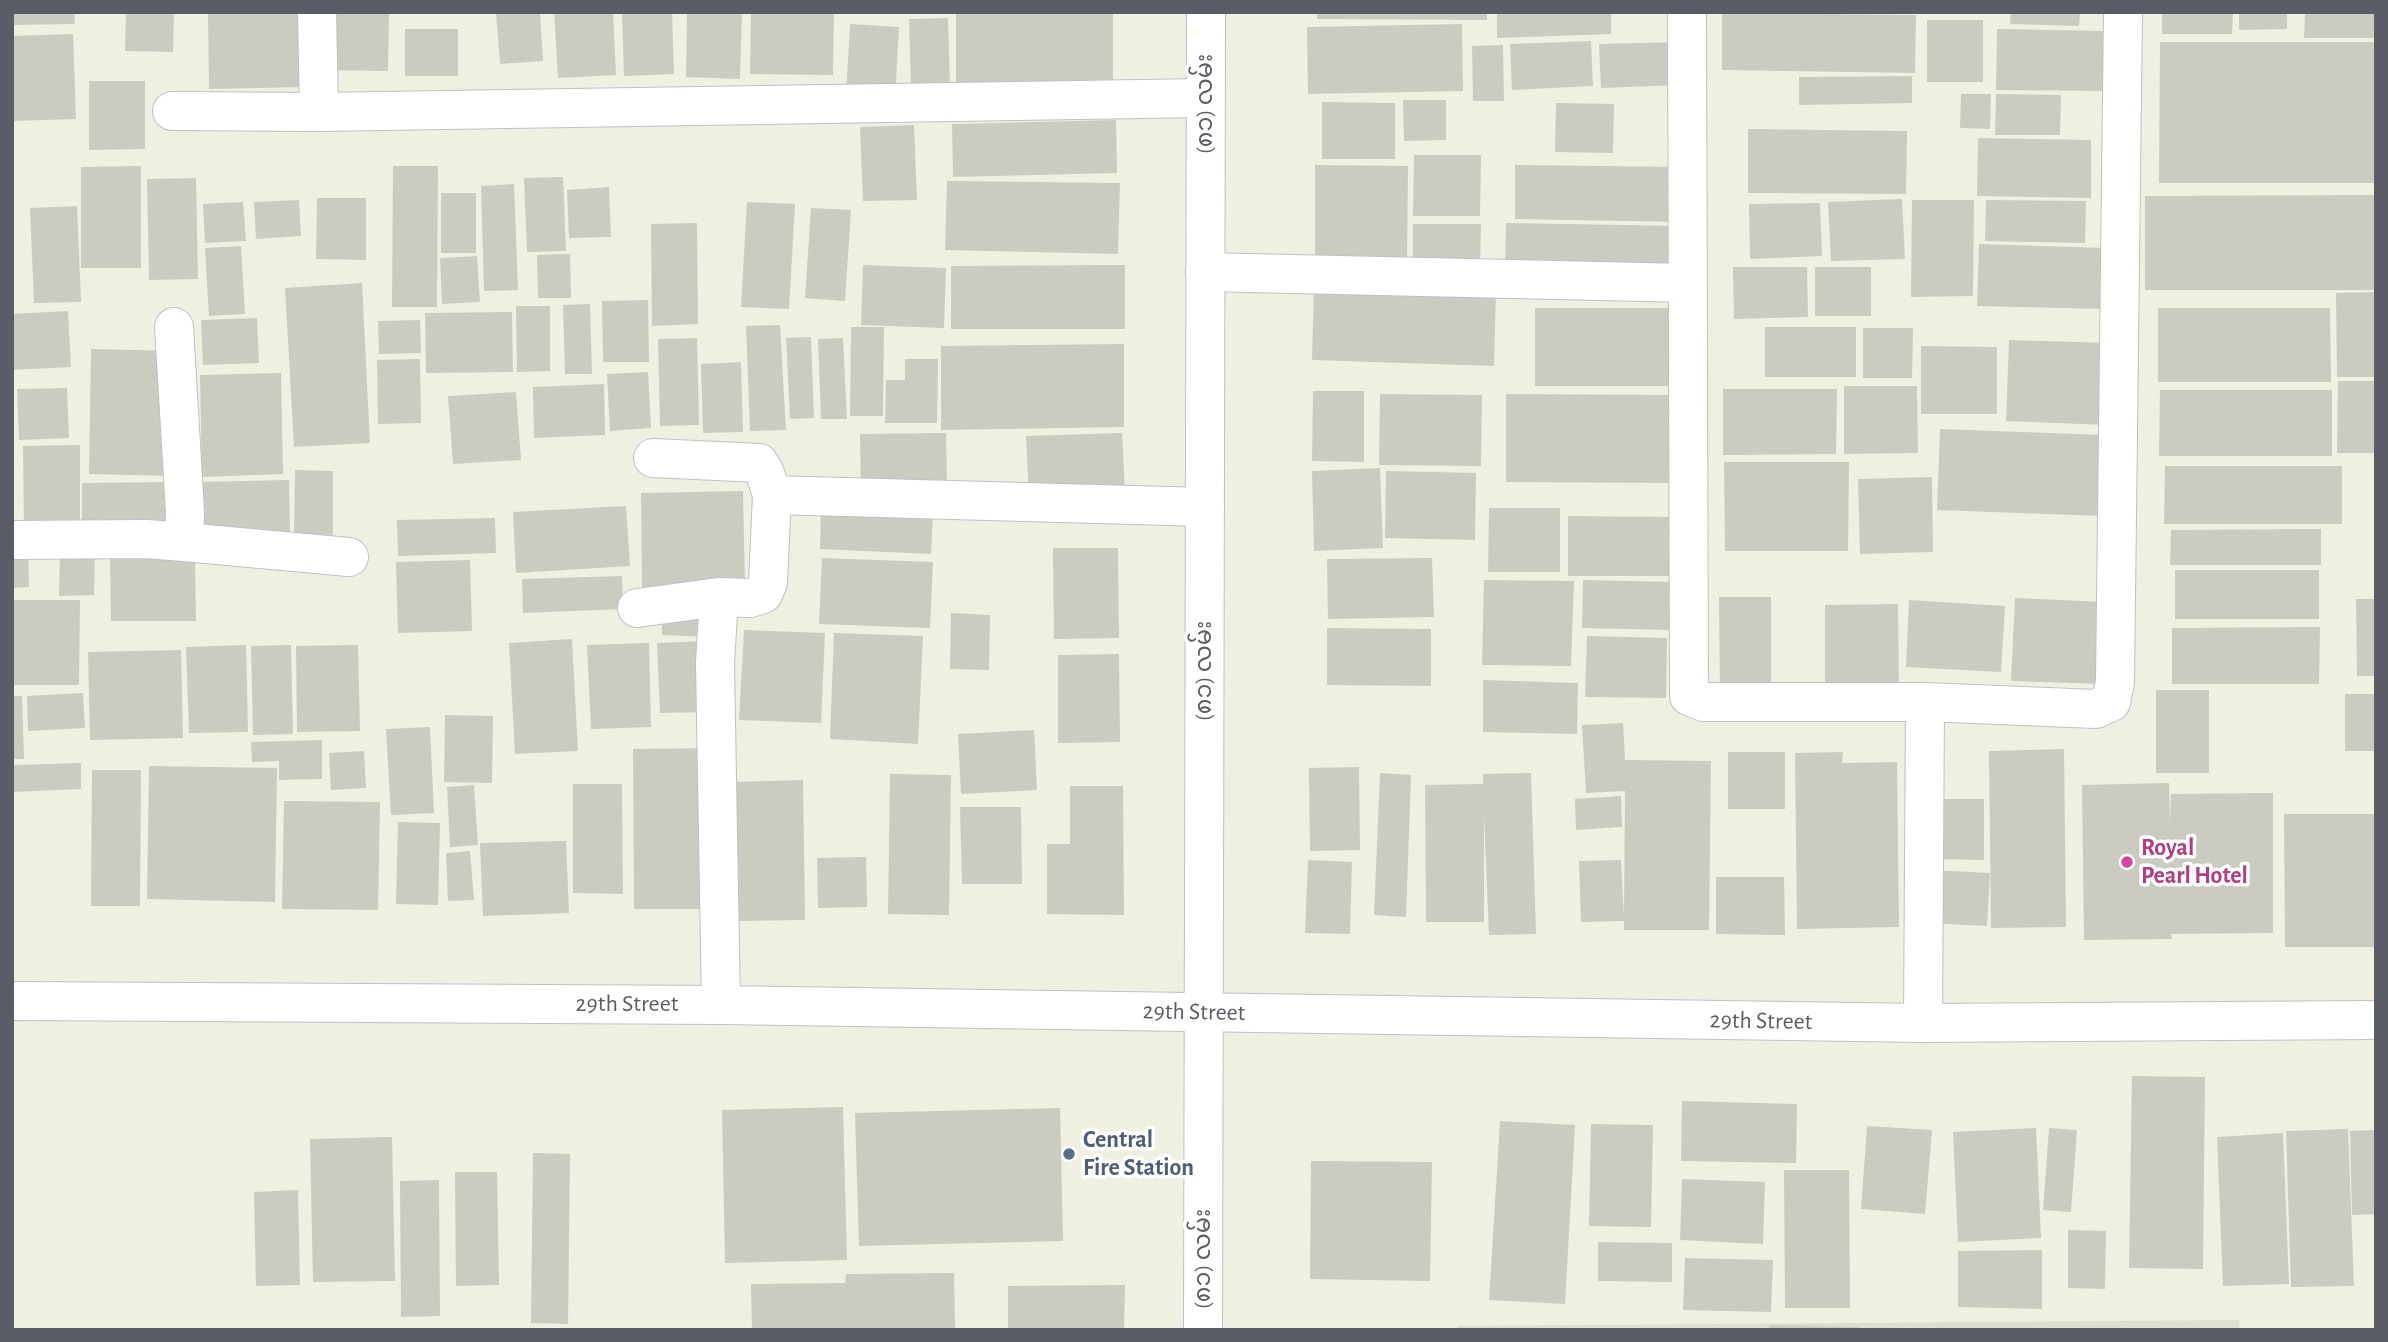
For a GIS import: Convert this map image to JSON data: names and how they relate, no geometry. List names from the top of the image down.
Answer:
{
  "streets": {
    "street": ["(၈၁) လမ်း", "29th Street"]
  },
  "crossings": [
    ["(၈၁) လမ်း", "29th Street"]
  ],
  "places": ["Royal Pearl Hotel", "Central Fire Station"]
}
